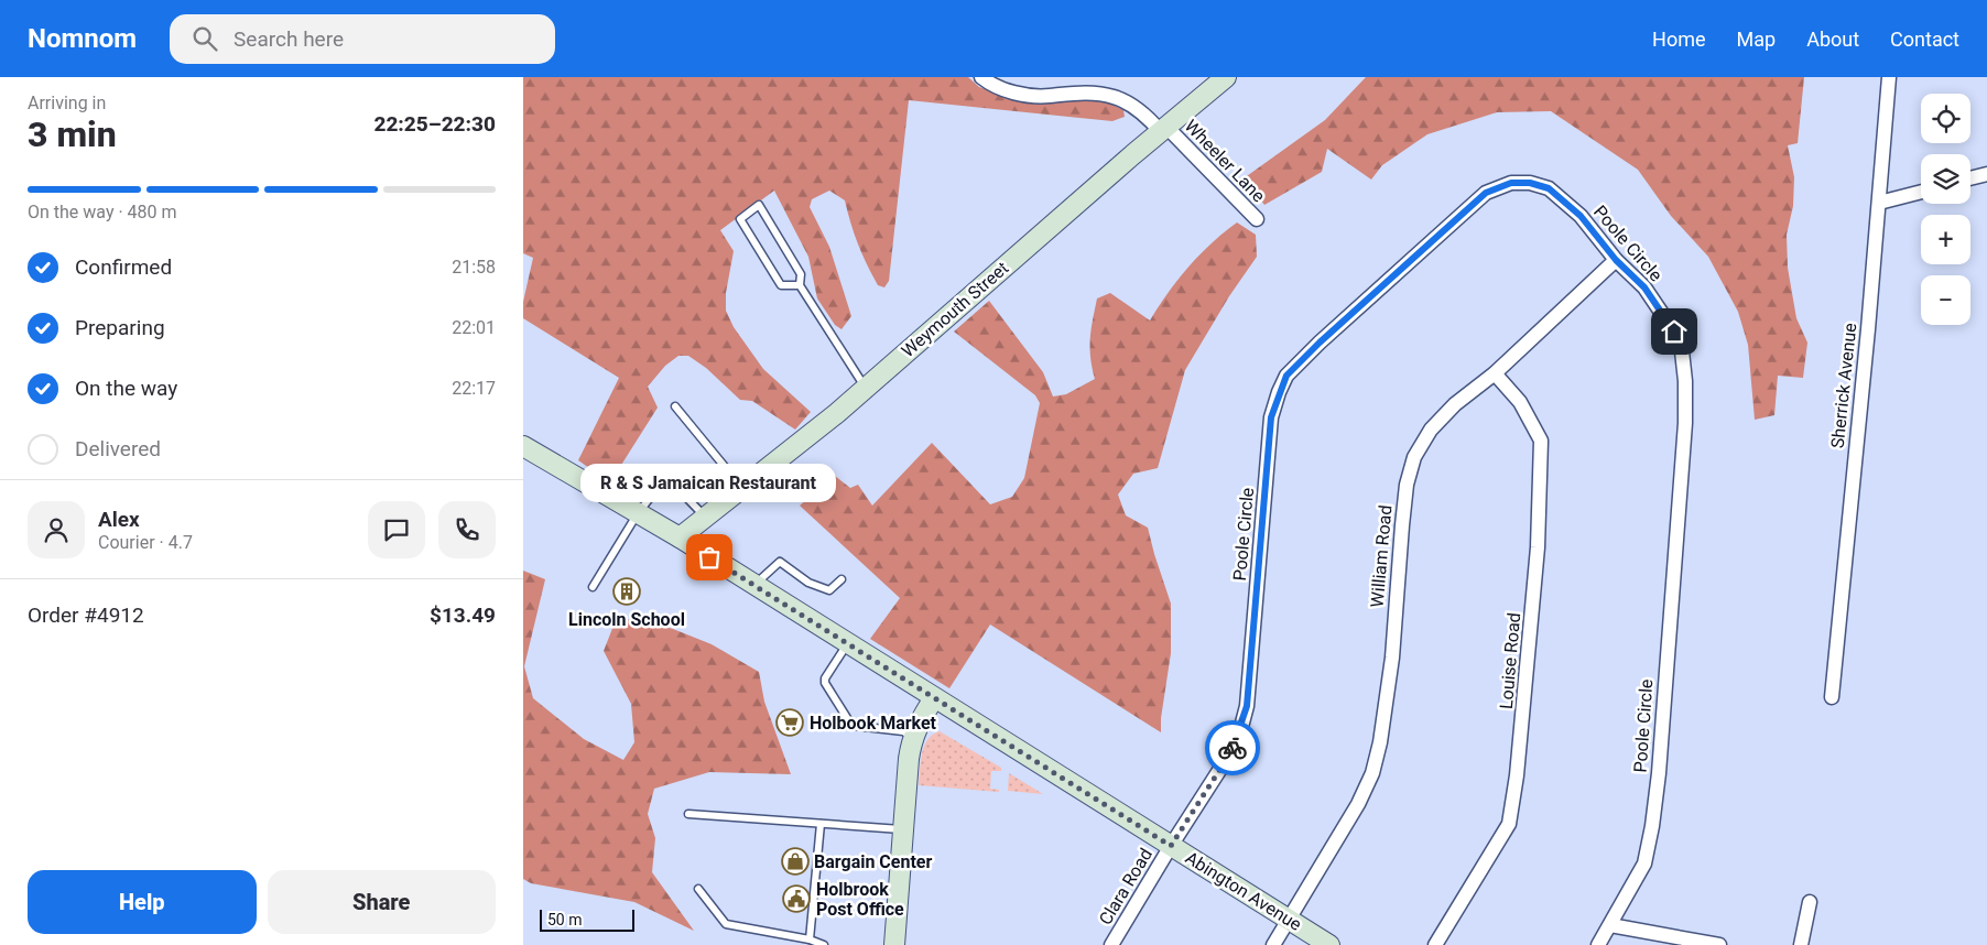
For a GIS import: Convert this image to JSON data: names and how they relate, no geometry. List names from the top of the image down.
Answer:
{
  "streets": {
    "main road": ["Weymouth Street", "Abington Avenue"],
    "street": [
      "Wheeler Lane",
      "Poole Circle",
      "Sherrick Avenue",
      "William Road",
      "Louise Road",
      "Clara Road"
    ]
  },
  "crossings": [
    ["Wheeler Lane", "Weymouth Street"],
    ["Poole Circle", "William Road"],
    ["Poole Circle", "Clara Road"],
    ["Poole Circle", "Abington Avenue"],
    ["Weymouth Street", "Abington Avenue"],
    ["William Road", "Louise Road"],
    ["William Road", "Abington Avenue"],
    ["Clara Road", "Abington Avenue"]
  ],
  "places": {
    "other": ["R & S Jamaican Restaurant"],
    "building": ["Lincoln School"],
    "supermarket": ["Holbook Market"],
    "shop": ["Bargain Center"],
    "public building": ["Holbrook Post Office"]
  },
  "scale_bar": "50 m",
  "page": {
    "header": "Nomnom",
    "search": "Search here",
    "nav": [
      "Home",
      "Map",
      "About",
      "Contact"
    ],
    "heading": ["3 min", "Arriving in", "22:25–22:30"],
    "panel": [
      "Alex",
      "Courier · 4.7",
      "Order #4912",
      "$13.49"
    ],
    "map_buttons": ["+", "−"],
    "bar": "On the way · 480 m",
    "list": [
      ["Confirmed", "21:58"],
      ["Preparing", "22:01"],
      ["On the way", "22:17"],
      "Delivered"
    ],
    "bubble": "R & S Jamaican Restaurant",
    "buttons": ["Help", "Share"],
    "scale": "50 m"
  }
}
